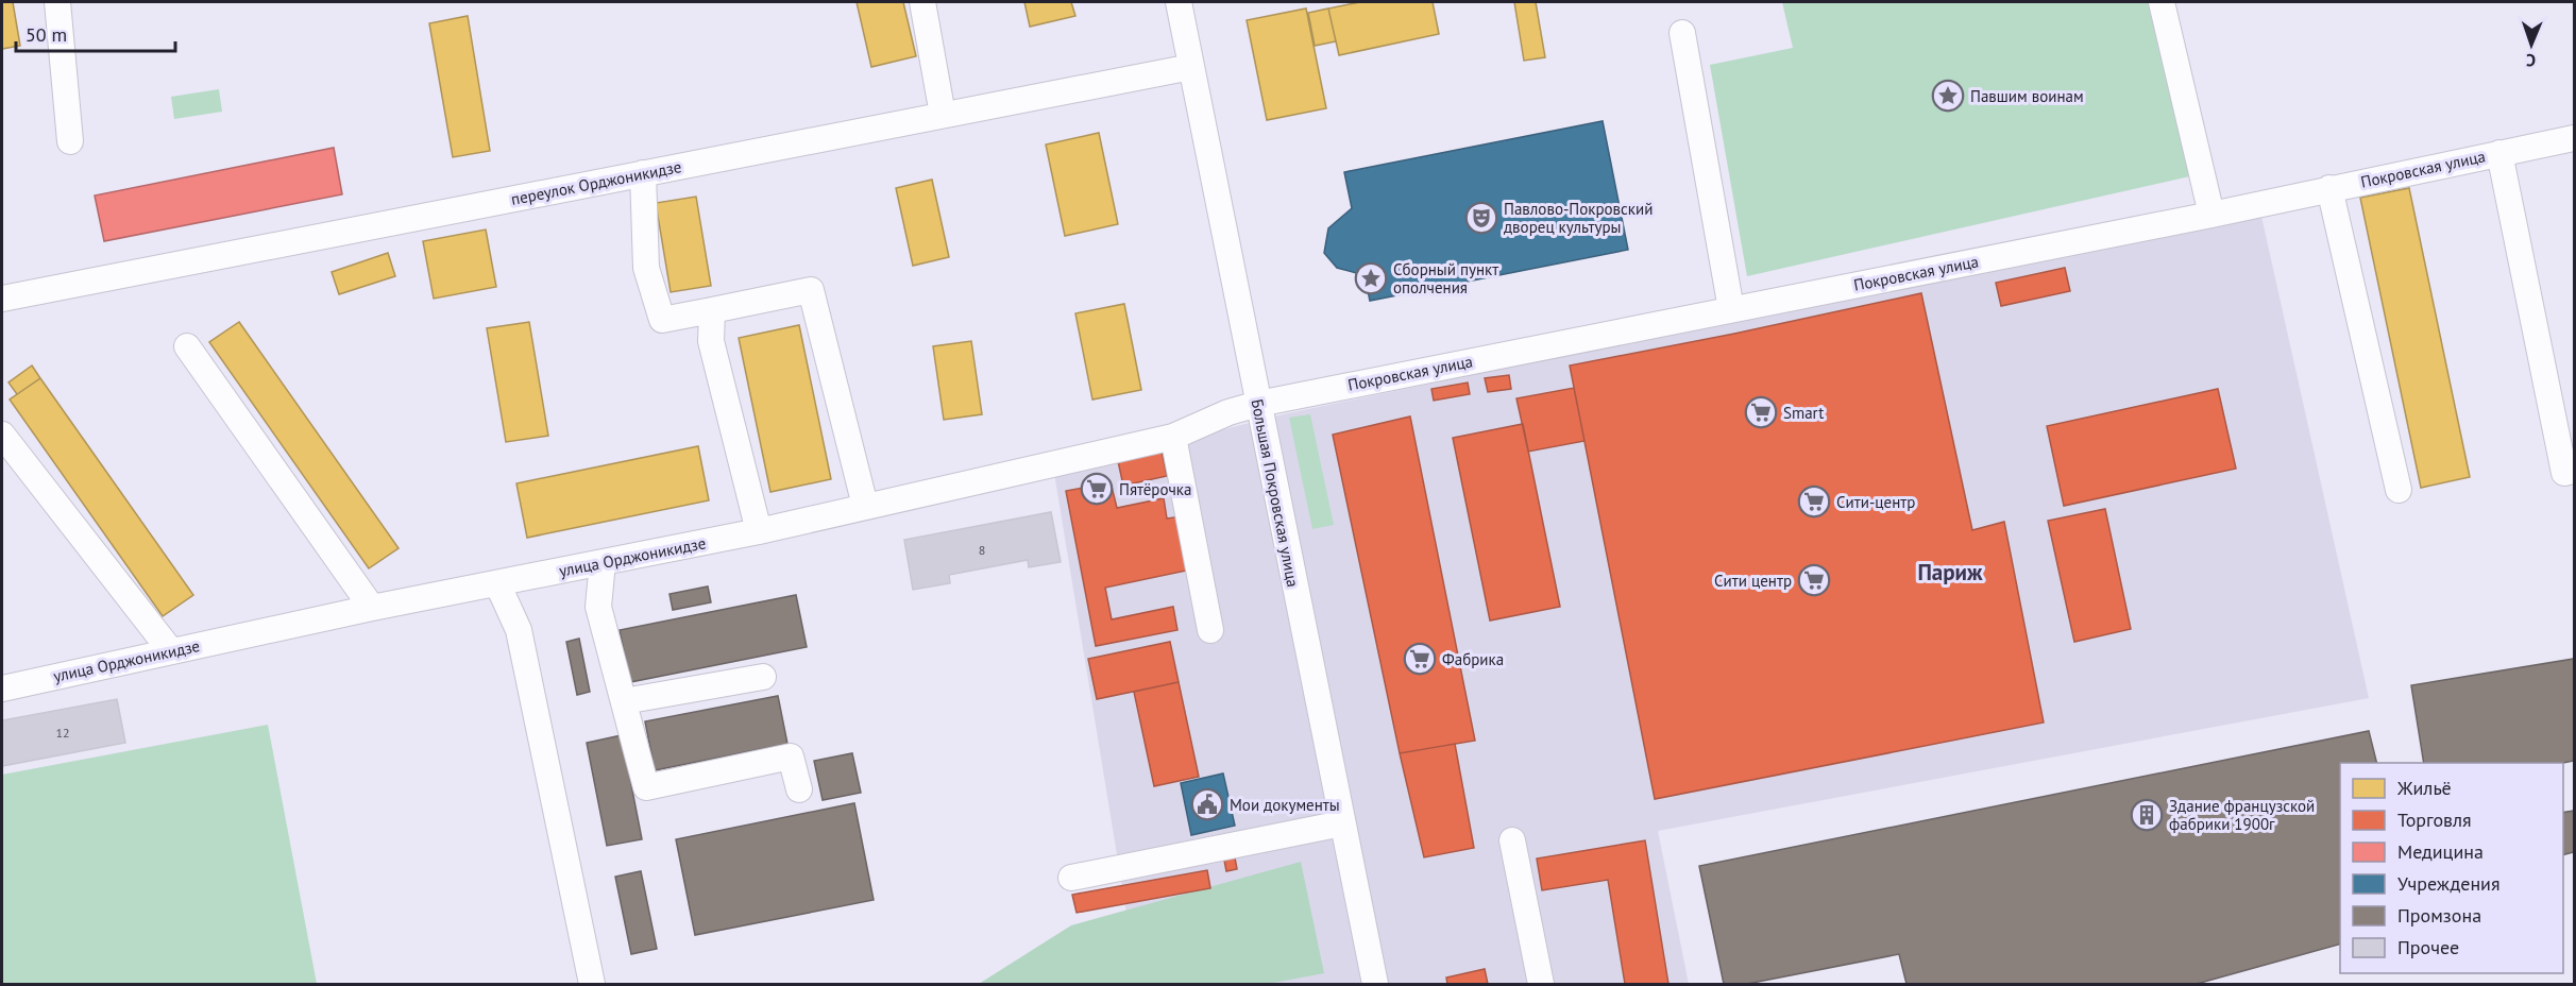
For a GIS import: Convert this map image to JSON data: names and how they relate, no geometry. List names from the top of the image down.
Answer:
{
  "streets": {
    "street": [
      "Покровская улица",
      "переулок Орджоникидзе",
      "Большая Покровская улица",
      "улица Орджоникидзе"
    ]
  },
  "crossings": [
    ["Покровская улица", "Большая Покровская улица"],
    ["Покровская улица", "улица Орджоникидзе"],
    ["переулок Орджоникидзе", "Большая Покровская улица"],
    ["Большая Покровская улица", "улица Орджоникидзе"]
  ],
  "districts": ["Париж"],
  "places": {
    "place": ["Павшим воинам", "Сборный пункт ополчения"],
    "theatre": ["Павлово-Покровский дворец культуры"],
    "supermarket": [
      "Smart",
      "Пятёрочка",
      "Сити-центр",
      "Сити центр",
      "Фабрика"
    ],
    "public building": ["Мои документы"],
    "building": ["Здание французской фабрики 1900г"]
  },
  "house_numbers": ["8", "12"],
  "legend": [
    "Жильё",
    "Торговля",
    "Медицина",
    "Учреждения",
    "Промзона",
    "Прочее"
  ],
  "scale_bar": "50 m",
  "north": "bottom"
}
